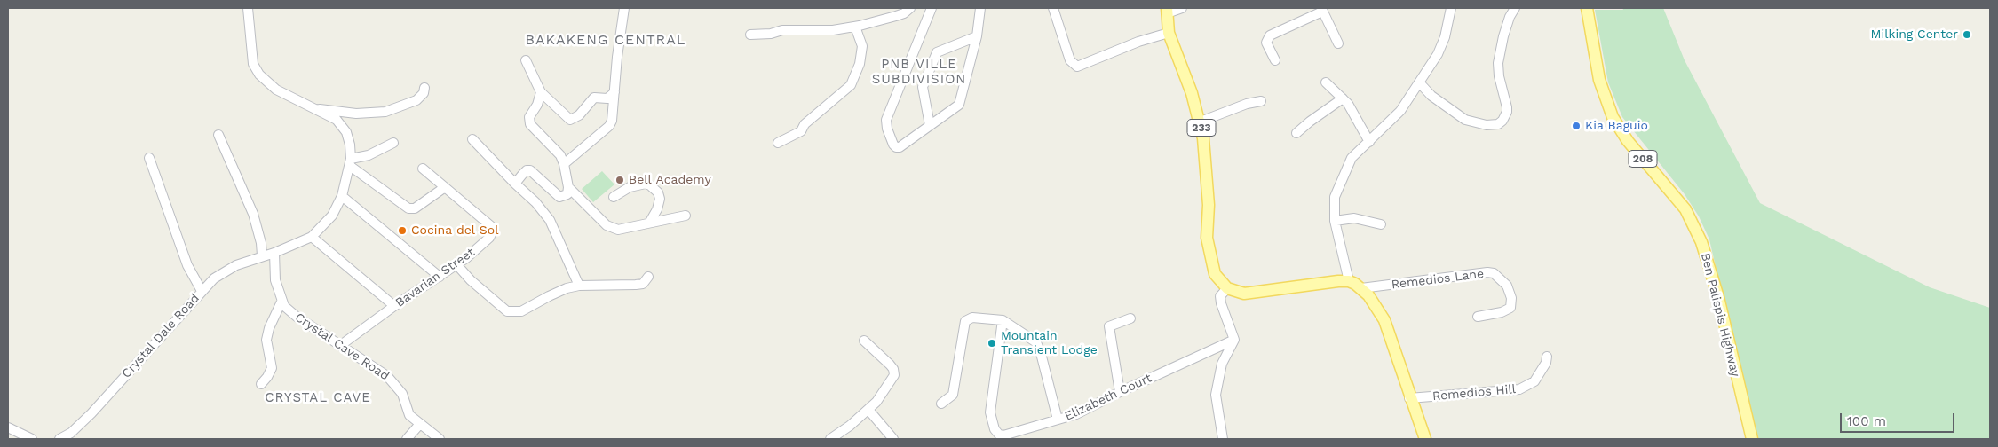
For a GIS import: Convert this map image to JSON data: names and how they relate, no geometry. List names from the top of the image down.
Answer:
{
  "streets": {
    "main road": ["233", "208", "Ben Palispis Highway"],
    "street": [
      "Bavarian Street",
      "Remedios Lane",
      "Crystal Dale Road",
      "Crystal Cave Road",
      "Remedios Hill",
      "Elizabeth Court"
    ]
  },
  "crossings": [
    ["Bavarian Street", "Crystal Cave Road"],
    ["Crystal Dale Road", "Crystal Cave Road"]
  ],
  "districts": ["BAKAKENG CENTRAL", "PNB VILLE SUBDIVISION", "CRYSTAL CAVE"],
  "places": [
    "Milking Center",
    "Kia Baguio",
    "Bell Academy",
    "Cocina del Sol",
    "Mountain Transient Lodge"
  ],
  "scale_bar": "100 m"
}
